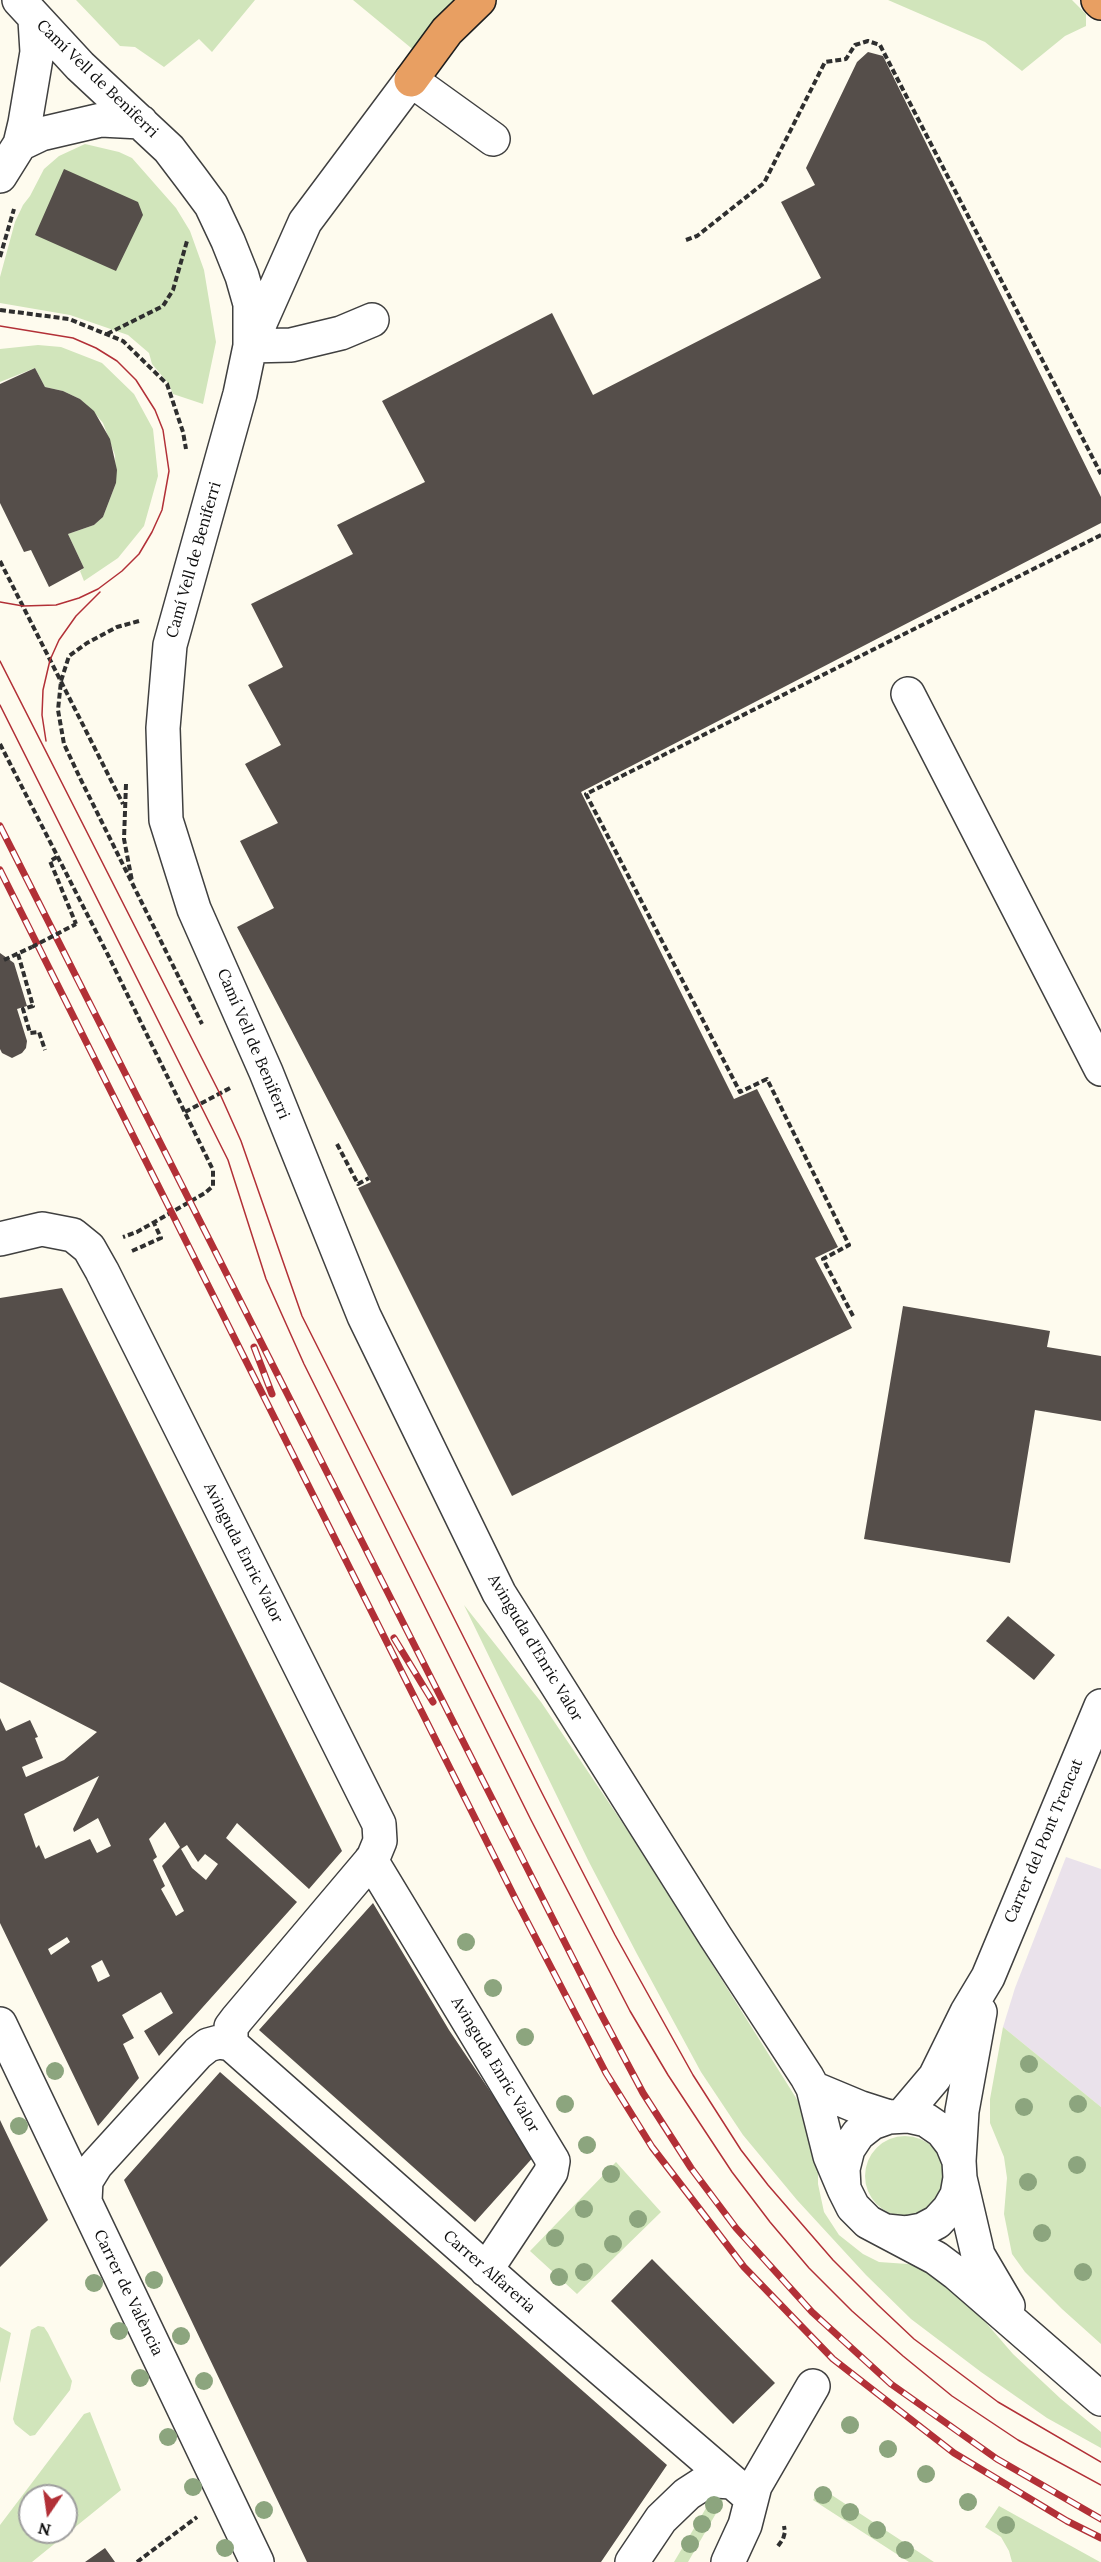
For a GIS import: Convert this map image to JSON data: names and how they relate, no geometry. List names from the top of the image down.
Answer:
{
  "streets": {
    "street": [
      "Camí Vell de Beniferri",
      "Avinguda Enric Valor",
      "Avinguda d'Enric Valor",
      "Carrer del Pont Trencat",
      "Carrer Alfareria",
      "Carrer de València"
    ]
  },
  "crossings": [
    ["Camí Vell de Beniferri", "Avinguda d'Enric Valor"],
    ["Avinguda Enric Valor", "Carrer Alfareria"],
    ["Avinguda d'Enric Valor", "Carrer del Pont Trencat"]
  ],
  "north": "bottom"
}
